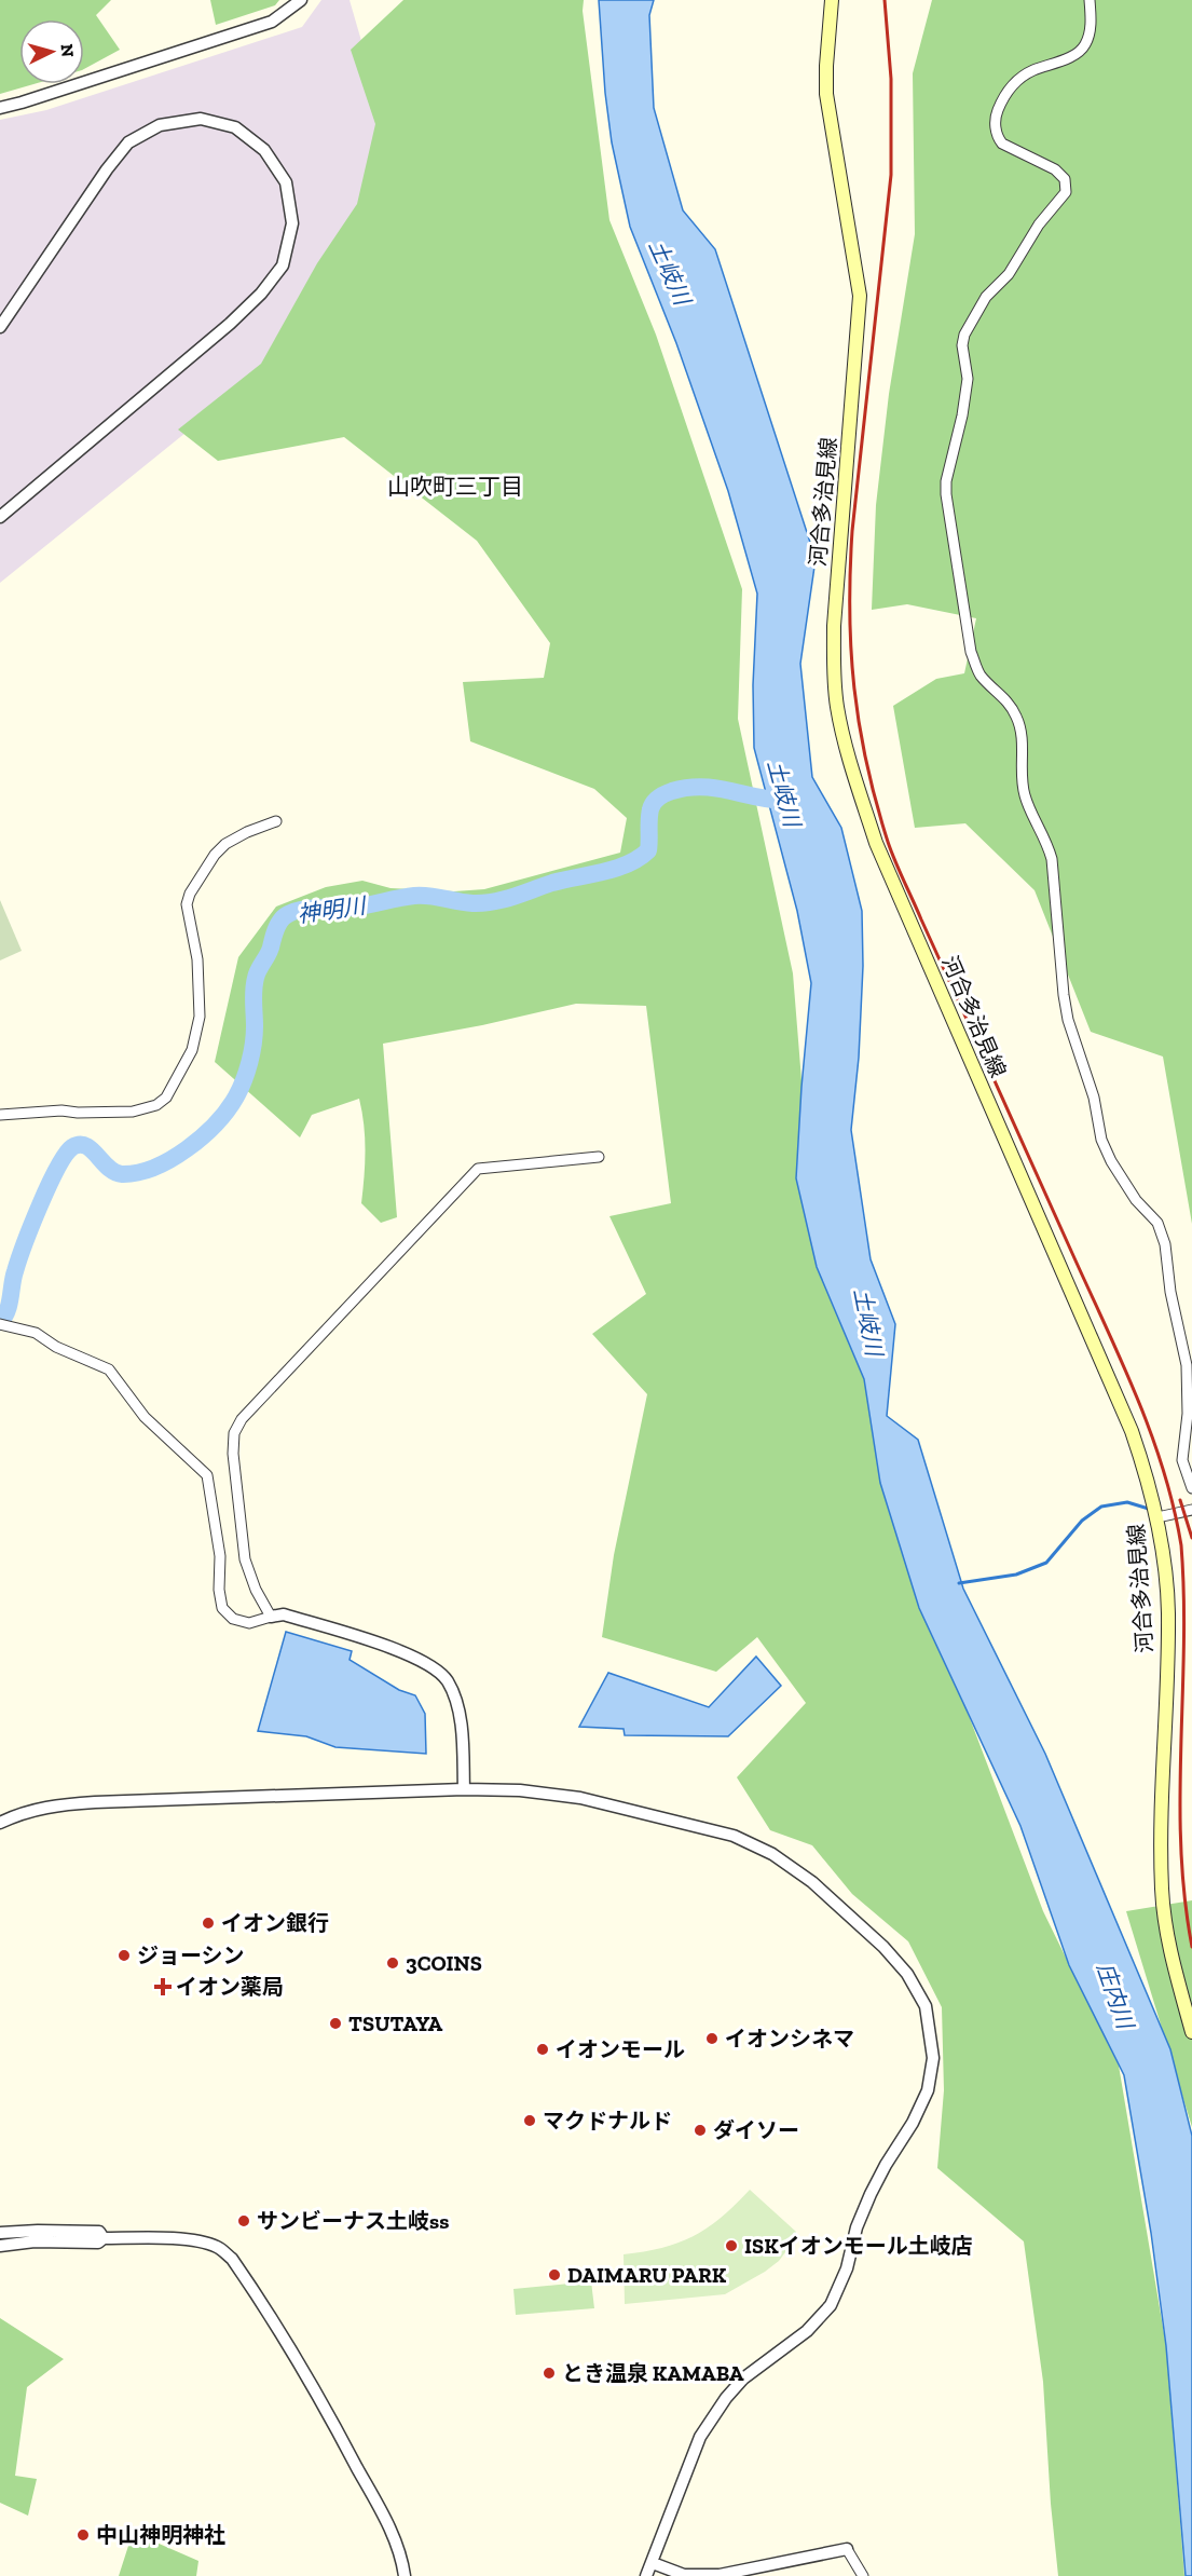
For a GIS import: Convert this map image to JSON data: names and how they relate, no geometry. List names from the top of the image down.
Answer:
{
  "streets": {
    "main road": ["河合多治見線"]
  },
  "districts": ["山吹町三丁目"],
  "water": ["土岐川", "神明川", "庄内川"],
  "places": {
    "other": [
      "イオン銀行",
      "ジョーシン",
      "3COINS",
      "TSUTAYA",
      "イオンシネマ",
      "イオンモール",
      "マクドナルド",
      "ダイソー",
      "サンビーナス土岐ss",
      "ISKイオンモール土岐店",
      "DAIMARU PARK",
      "とき温泉 KAMABA",
      "中山神明神社"
    ],
    "health": ["イオン薬局"]
  },
  "north": "right"
}
